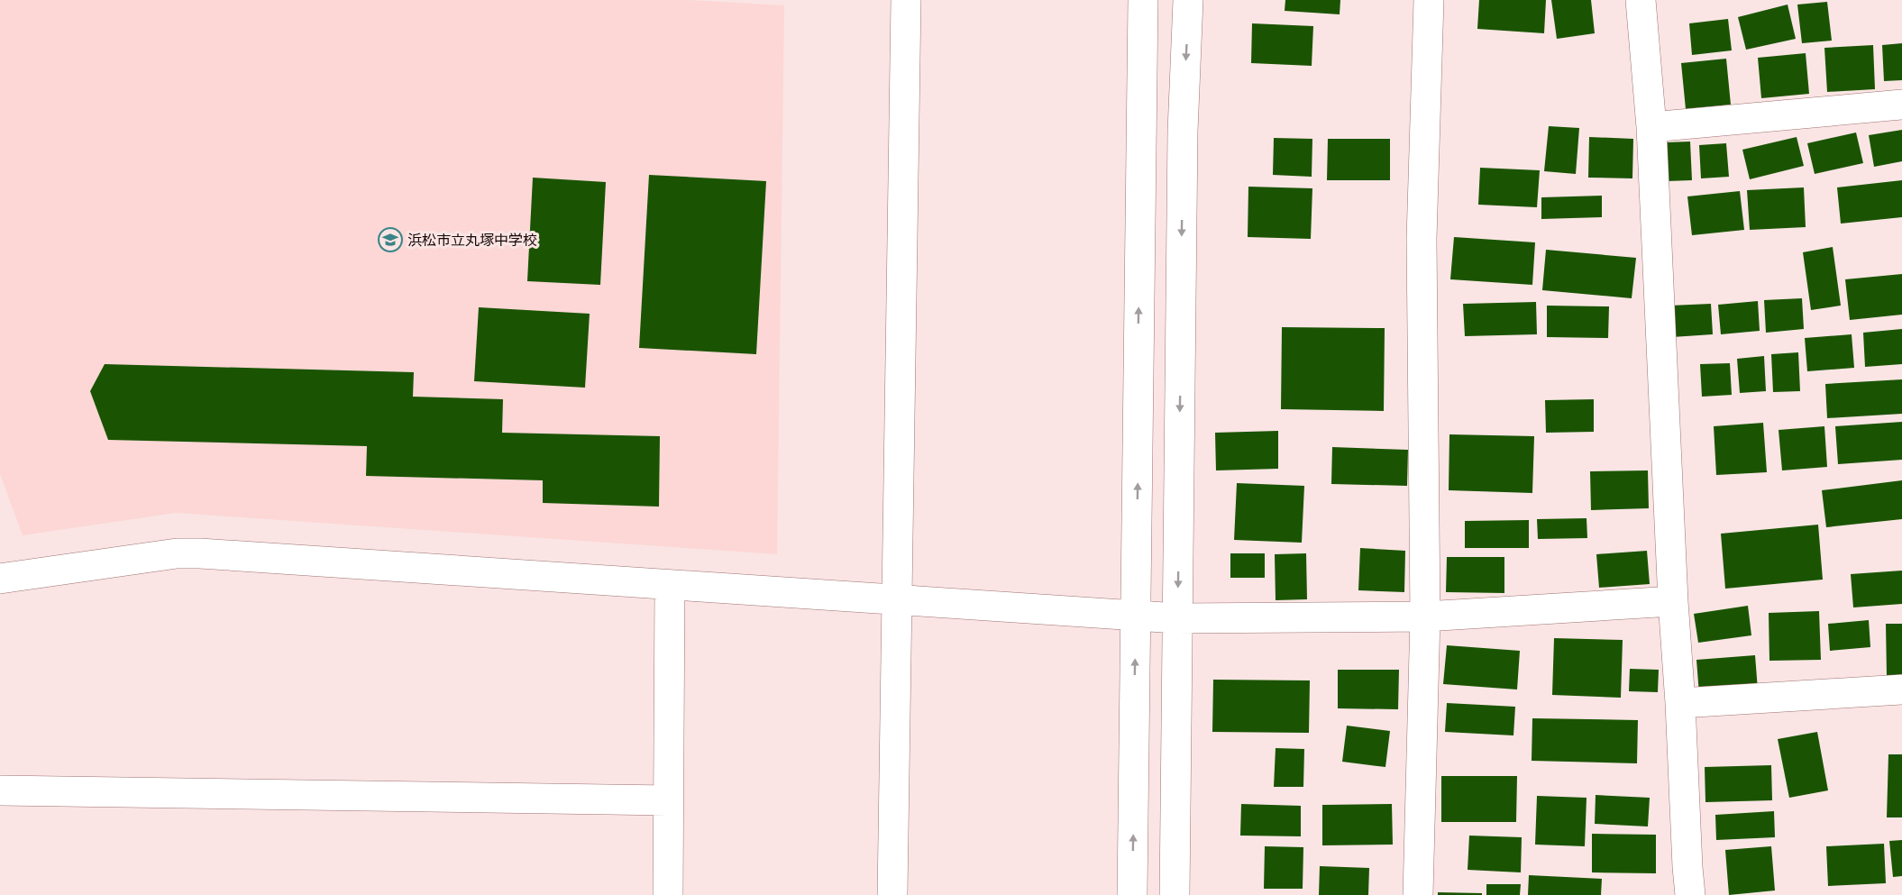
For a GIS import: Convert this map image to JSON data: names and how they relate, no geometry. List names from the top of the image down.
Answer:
{
  "places": {
    "school or university": ["浜松市立丸塚中学校"]
  }
}
